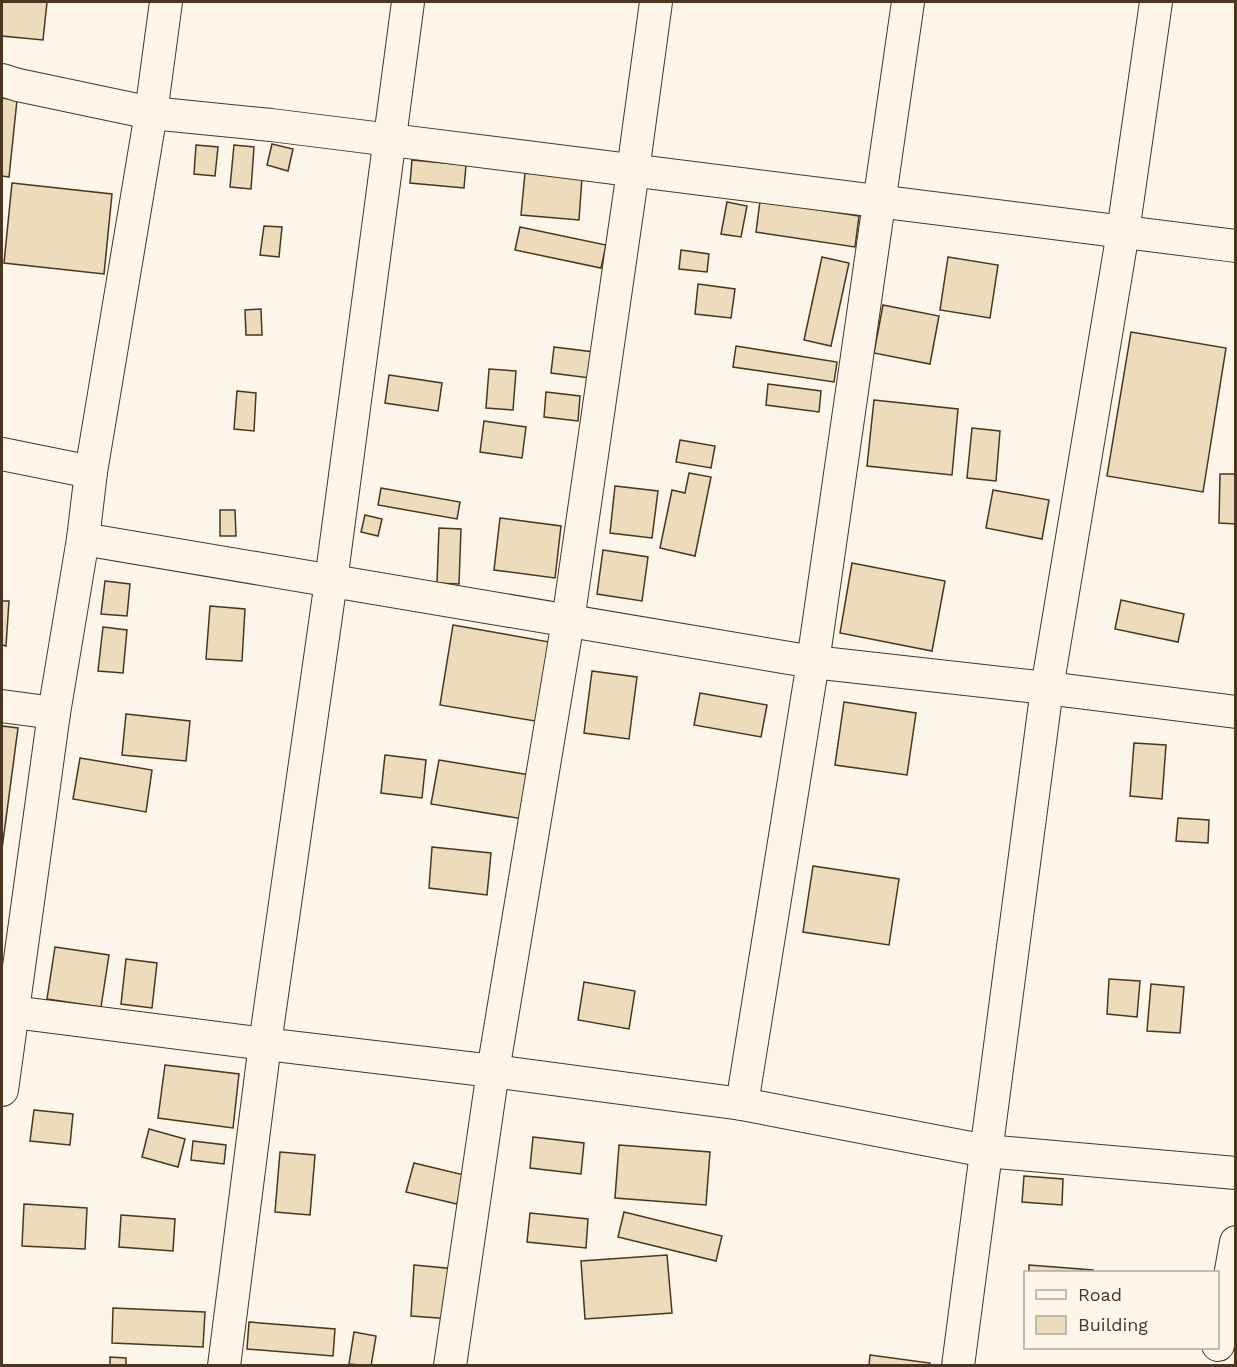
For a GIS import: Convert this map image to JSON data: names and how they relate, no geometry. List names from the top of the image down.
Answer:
{
  "legend": ["Road", "Building"]
}
